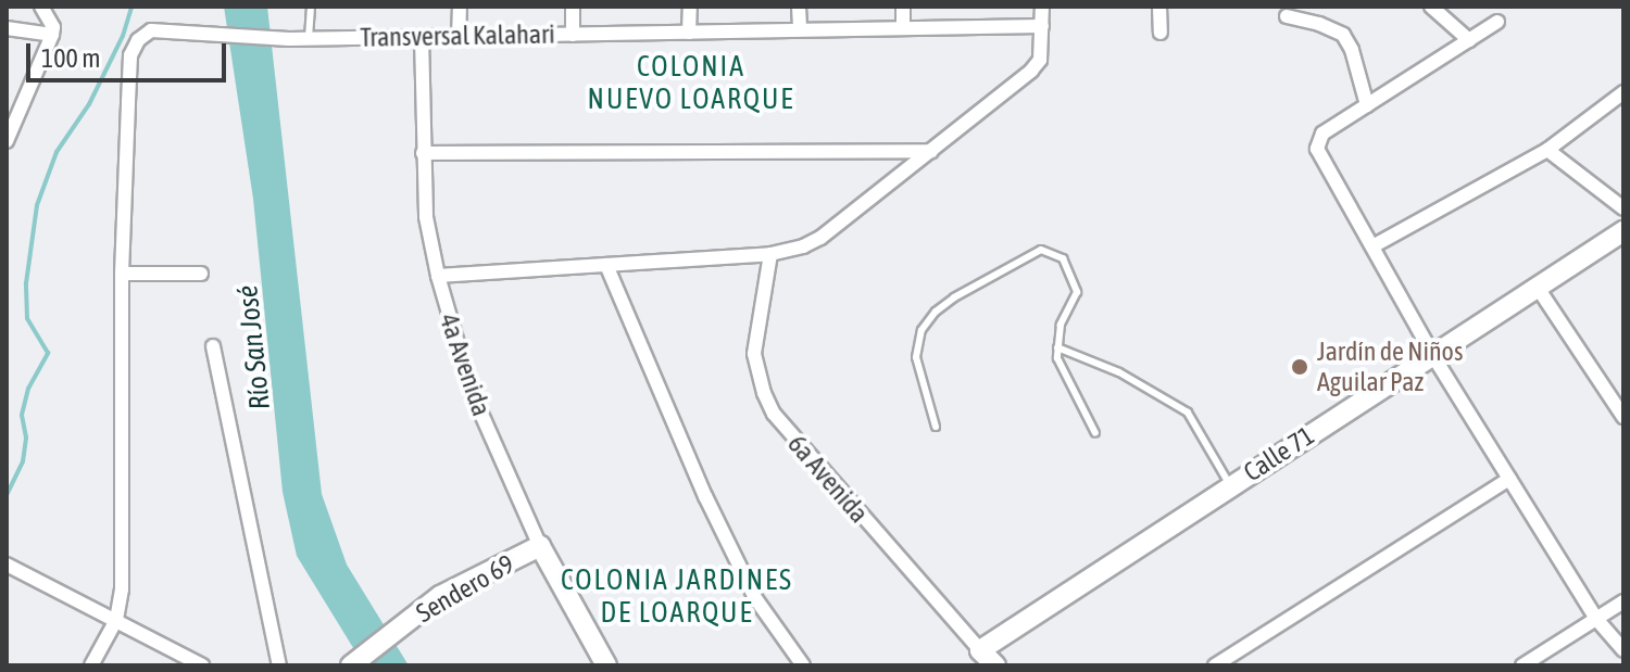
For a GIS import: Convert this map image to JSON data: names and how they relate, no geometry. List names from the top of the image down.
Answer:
{
  "streets": {
    "street": [
      "Transversal Kalahari",
      "4a Avenida",
      "Calle 71",
      "6a Avenida",
      "Sendero 69"
    ]
  },
  "crossings": [
    ["Transversal Kalahari", "4a Avenida"],
    ["4a Avenida", "Sendero 69"],
    ["Calle 71", "6a Avenida"]
  ],
  "districts": ["COLONIA NUEVO LOARQUE", "COLONIA JARDINES DE LOARQUE"],
  "water": ["Río San José"],
  "places": ["Jardín de Niños Aguilar Paz"],
  "scale_bar": "100 m"
}
